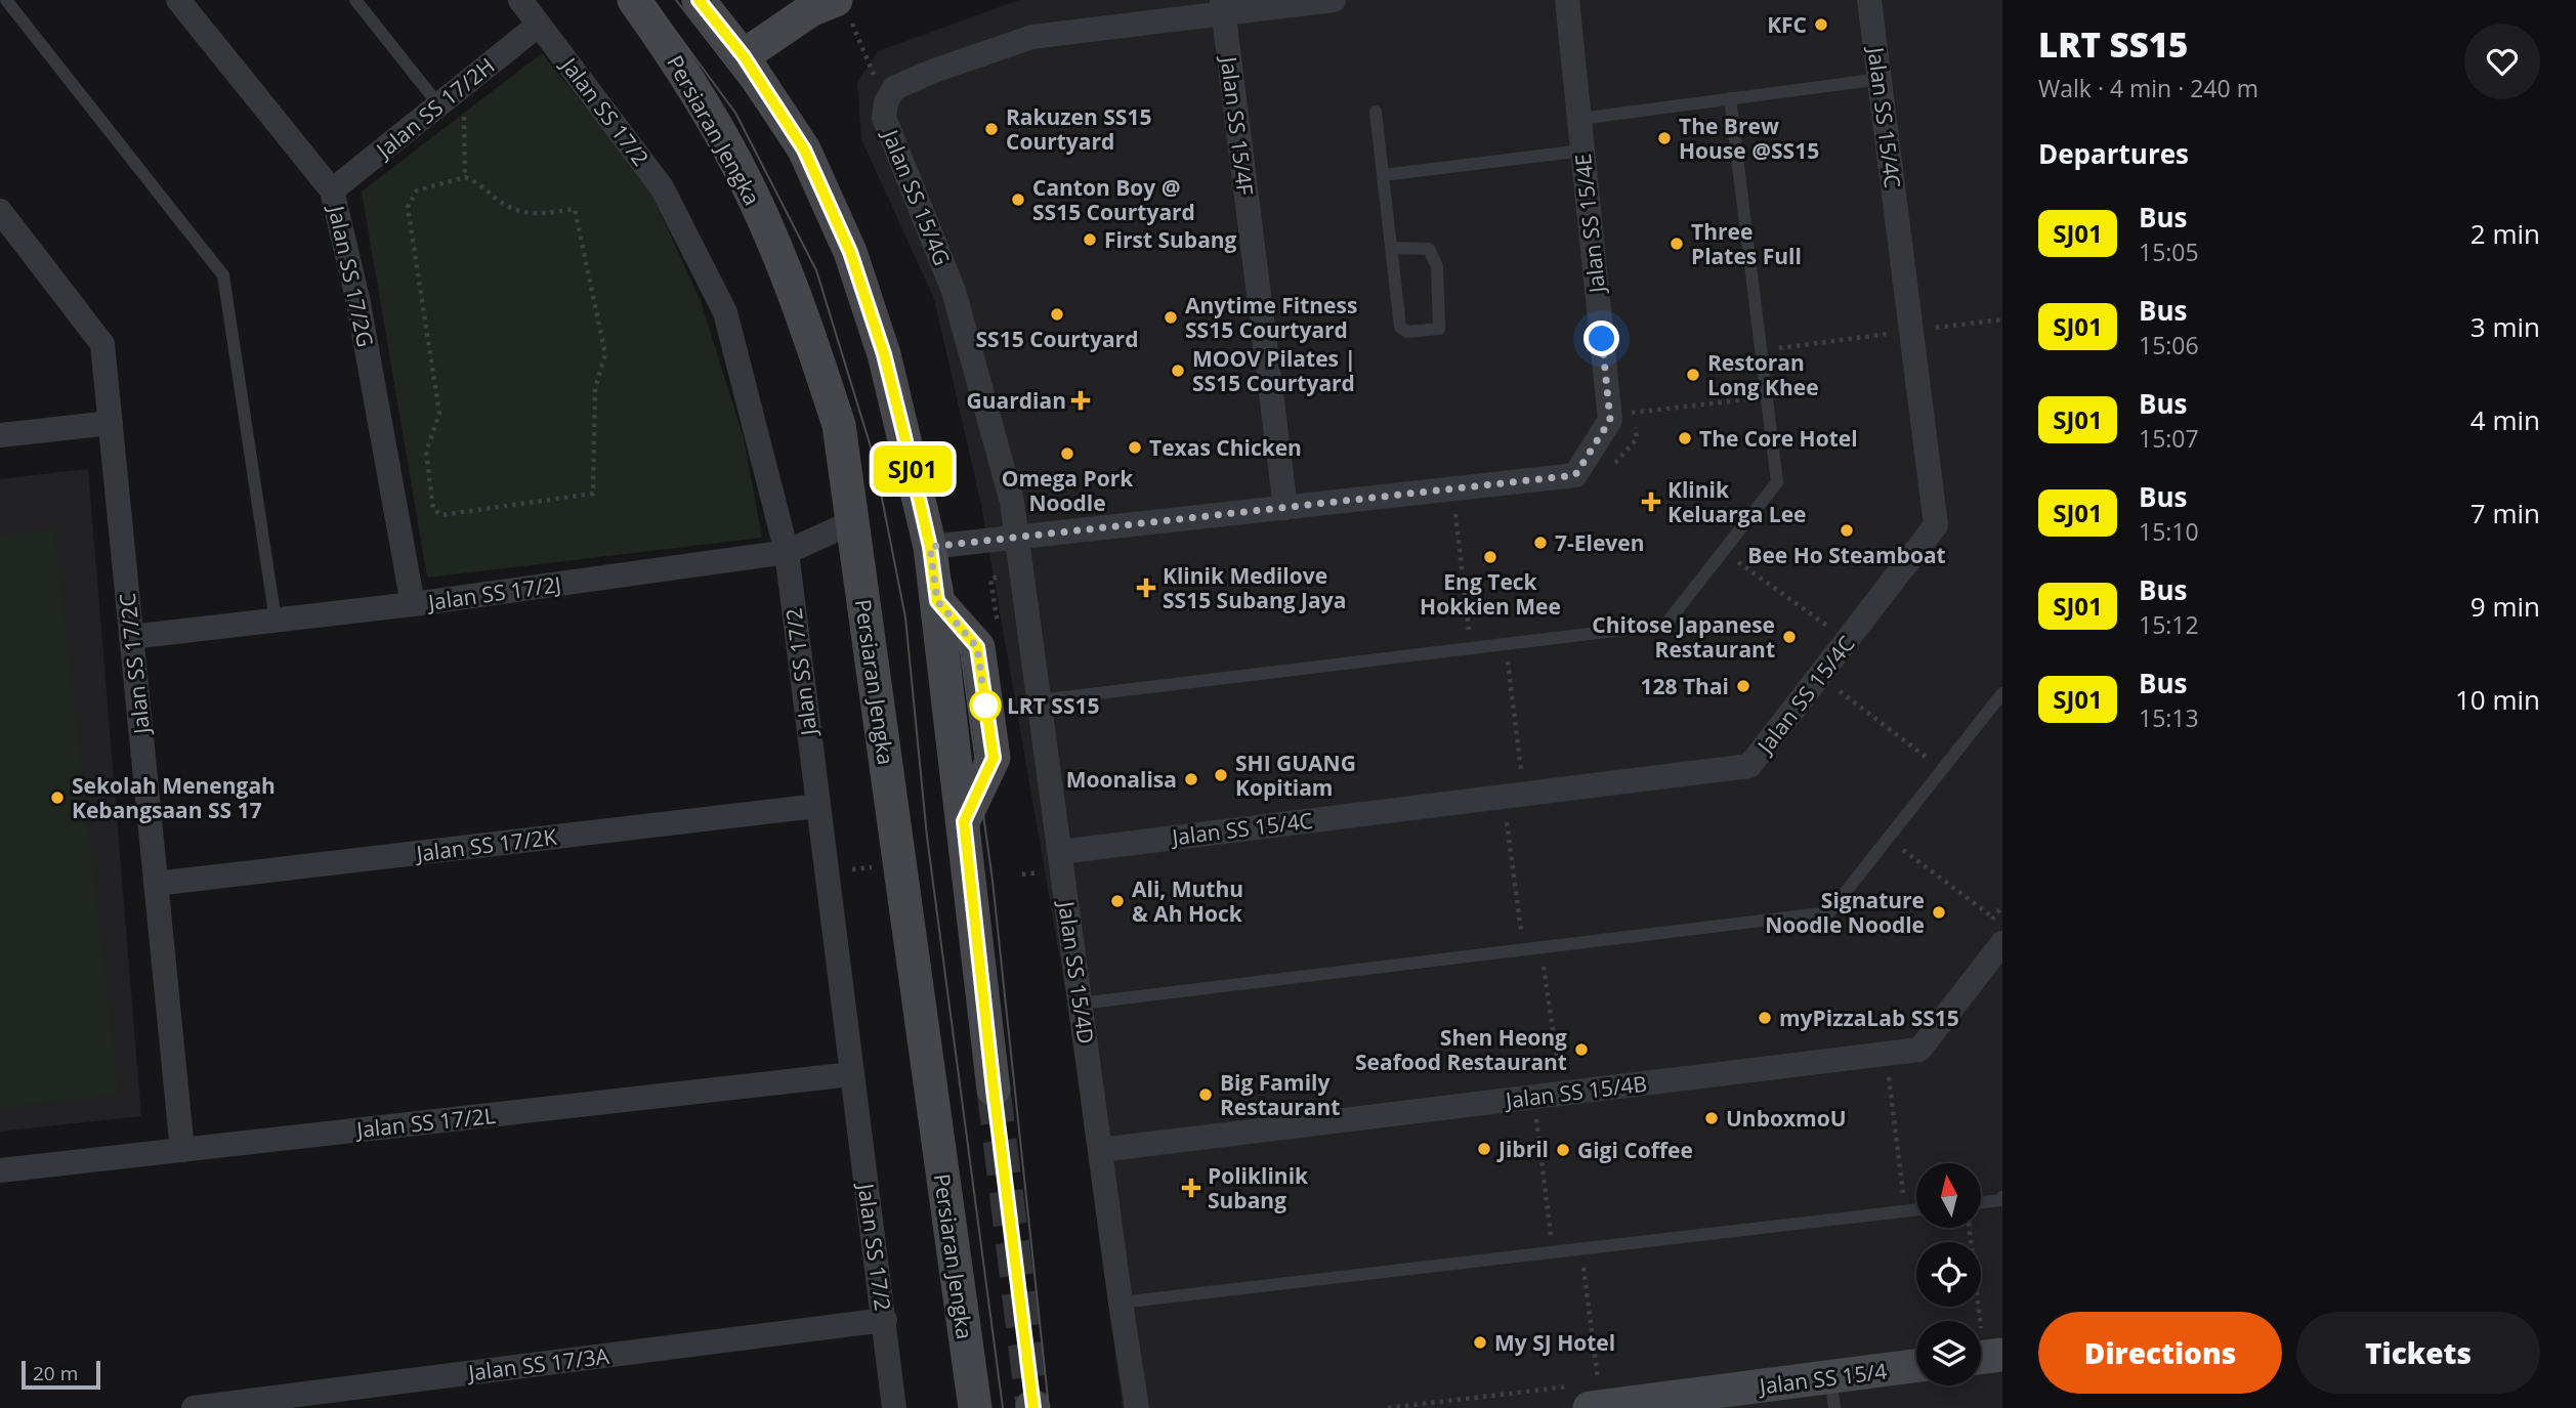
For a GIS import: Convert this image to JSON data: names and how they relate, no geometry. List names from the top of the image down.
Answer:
{
  "streets": {
    "main road": ["Persiaran Jengka", "Jalan SS 15/4"],
    "street": [
      "Jalan SS 17/2H",
      "Jalan SS 17/2",
      "Jalan SS 15/4C",
      "Jalan SS 15/4F",
      "Jalan SS 15/4G",
      "Jalan SS 15/4E",
      "Jalan SS 17/2G",
      "Jalan SS 17/2J",
      "Jalan SS 17/2C",
      "Jalan SS 17/2K",
      "Jalan SS 15/4D",
      "Jalan SS 15/4B",
      "Jalan SS 17/2L",
      "Jalan SS 17/3A"
    ]
  },
  "crossings": [
    ["Jalan SS 17/2H", "Jalan SS 17/2"],
    ["Jalan SS 17/2H", "Jalan SS 17/2G"],
    ["Jalan SS 17/2", "Jalan SS 17/2J"],
    ["Jalan SS 17/2", "Jalan SS 17/2K"],
    ["Jalan SS 17/2", "Jalan SS 17/2L"],
    ["Jalan SS 17/2", "Jalan SS 17/3A"],
    ["Jalan SS 15/4C", "Jalan SS 15/4D"],
    ["Jalan SS 15/4F", "Jalan SS 15/4G"],
    ["Persiaran Jengka", "Jalan SS 17/2J"],
    ["Jalan SS 15/4G", "Jalan SS 15/4D"],
    ["Jalan SS 17/2G", "Jalan SS 17/2J"],
    ["Jalan SS 17/2J", "Jalan SS 17/2C"],
    ["Jalan SS 17/2C", "Jalan SS 17/2K"],
    ["Jalan SS 17/2C", "Jalan SS 17/2L"],
    ["Jalan SS 15/4D", "Jalan SS 15/4B"]
  ],
  "places": {
    "other": [
      "KFC",
      "Rakuzen SS15 Courtyard",
      "The Brew House @SS15",
      "Canton Boy @ SS15 Courtyard",
      "First Subang",
      "Three Plates Full",
      "SS15 Courtyard",
      "Anytime Fitness SS15 Courtyard",
      "MOOV Pilates | SS15 Courtyard",
      "Restoran Long Khee",
      "The Core Hotel",
      "Texas Chicken",
      "Omega Pork Noodle",
      "Bee Ho Steamboat",
      "7-Eleven",
      "Eng Teck Hokkien Mee",
      "Chitose Japanese Restaurant",
      "128 Thai",
      "LRT SS15",
      "SHI GUANG Kopitiam",
      "Moonalisa",
      "Sekolah Menengah Kebangsaan SS 17",
      "Ali, Muthu & Ah Hock",
      "Signature Noodle Noodle",
      "myPizzaLab SS15",
      "Shen Heong Seafood Restaurant",
      "Big Family Restaurant",
      "UnboxmoU",
      "Jibril",
      "Gigi Coffee",
      "My SJ Hotel"
    ],
    "health": [
      "Guardian",
      "Klinik Keluarga Lee",
      "Klinik Medilove SS15 Subang Jaya",
      "Poliklinik Subang"
    ]
  },
  "lines": ["bus line SJ01"],
  "scale_bar": "20 m",
  "north": "top",
  "page": {
    "on_map": "SJ01",
    "heading": [
      ["LRT SS15", "Walk · 4 min · 240 m"],
      "Departures"
    ],
    "list": [
      {
        "mark": "SJ01",
        "name": "Bus",
        "note": "15:05",
        "value": "2 min"
      },
      {
        "mark": "SJ01",
        "name": "Bus",
        "note": "15:06",
        "value": "3 min"
      },
      {
        "mark": "SJ01",
        "name": "Bus",
        "note": "15:07",
        "value": "4 min"
      },
      {
        "mark": "SJ01",
        "name": "Bus",
        "note": "15:10",
        "value": "7 min"
      },
      {
        "mark": "SJ01",
        "name": "Bus",
        "note": "15:12",
        "value": "9 min"
      },
      {
        "mark": "SJ01",
        "name": "Bus",
        "note": "15:13",
        "value": "10 min"
      }
    ],
    "buttons": ["Directions", "Tickets"],
    "scale": "20 m"
  }
}
